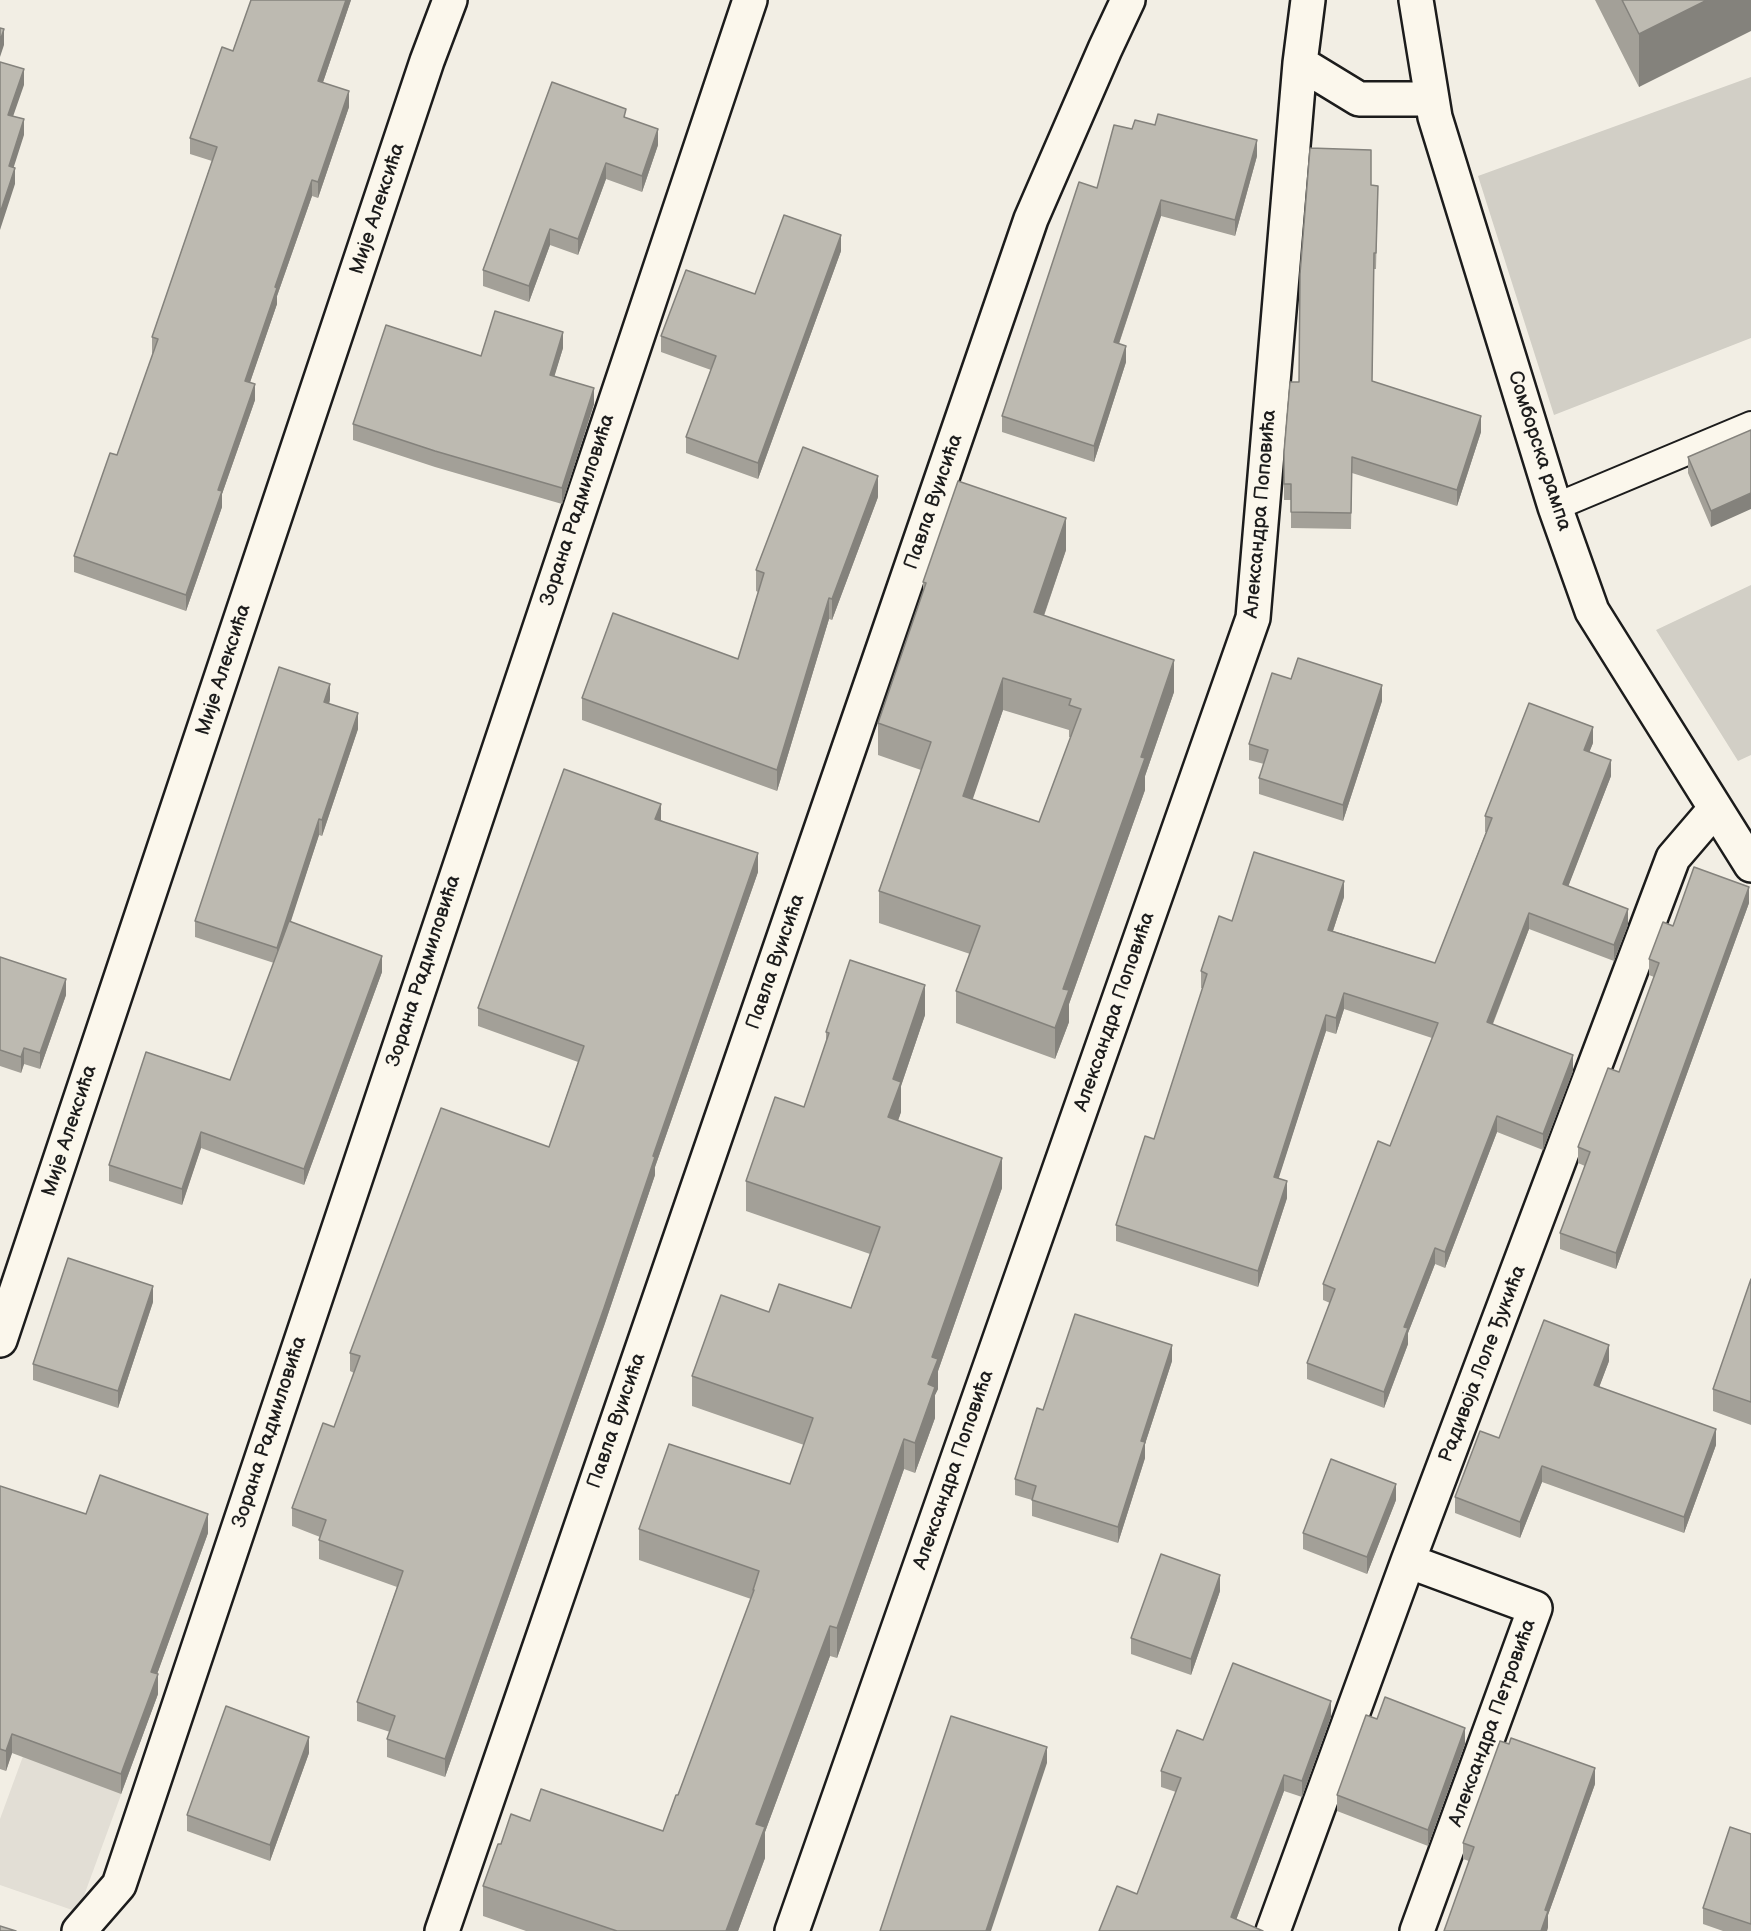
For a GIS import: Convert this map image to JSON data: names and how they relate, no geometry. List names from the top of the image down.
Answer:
{
  "streets": {
    "street": [
      "Мије Алексића",
      "Сомборска рампа",
      "Павла Вуисића",
      "Зорана Радмиловића",
      "Александра Поповића",
      "Радивоја Лоле Ђукића",
      "Александра Петровића"
    ]
  },
  "crossings": [
    ["Сомборска рампа", "Радивоја Лоле Ђукића"],
    ["Радивоја Лоле Ђукића", "Александра Петровића"]
  ]
}
